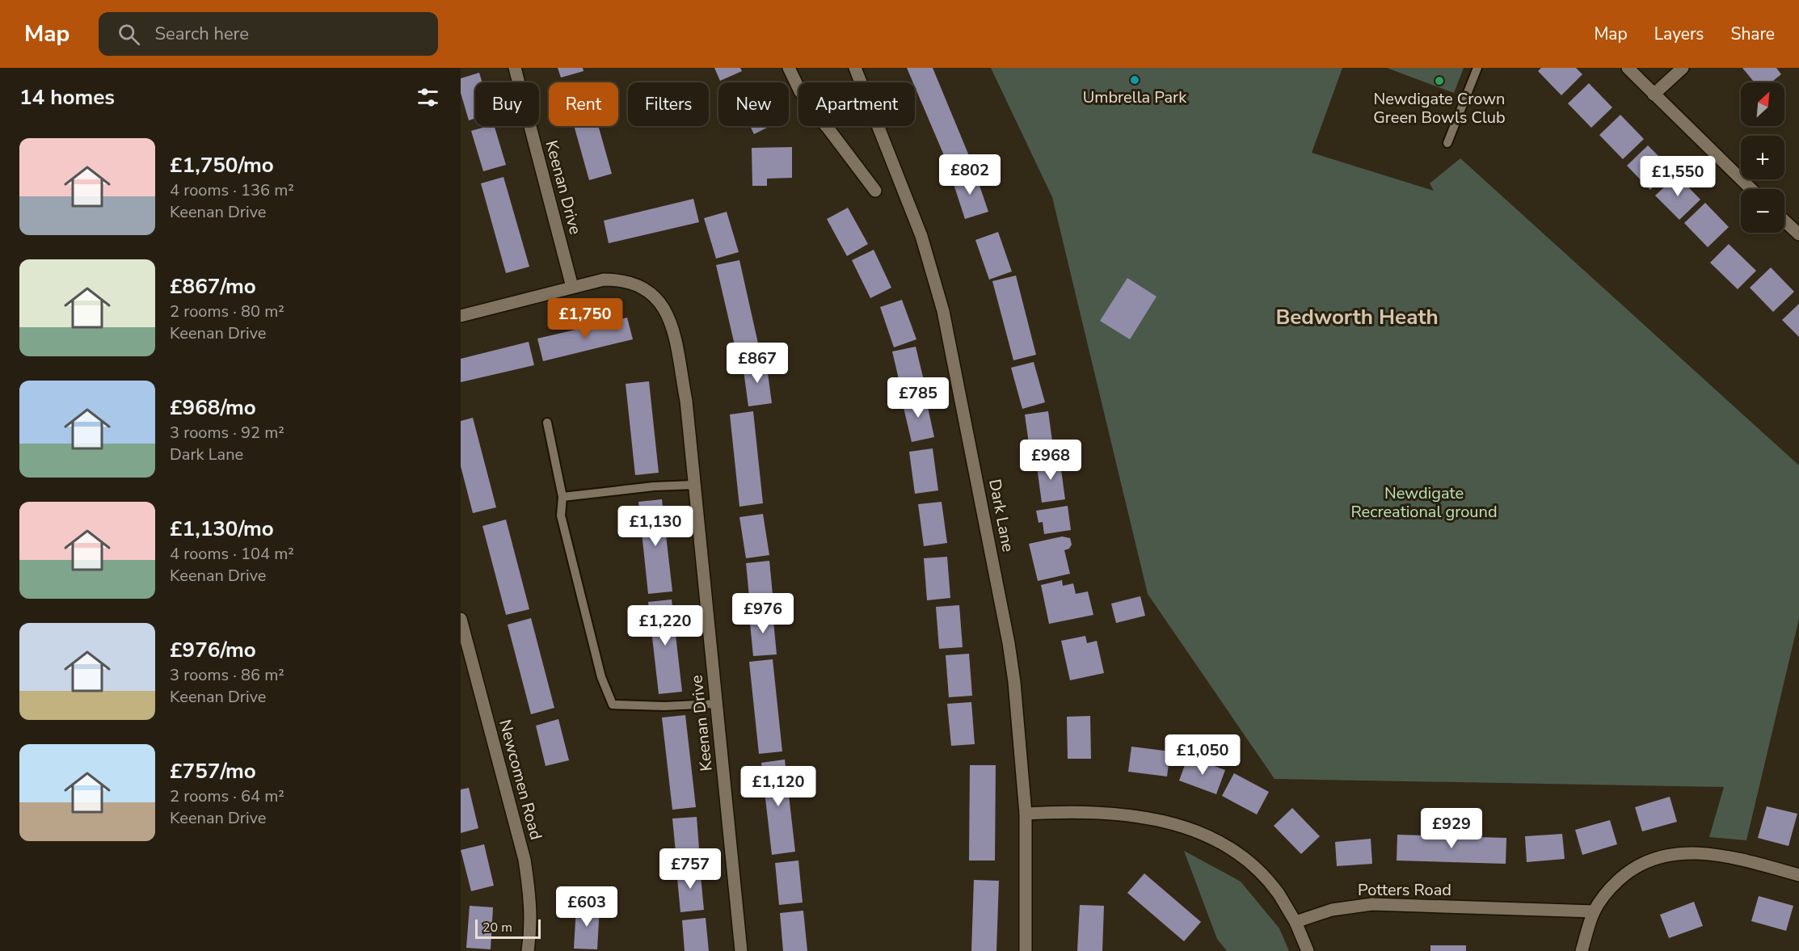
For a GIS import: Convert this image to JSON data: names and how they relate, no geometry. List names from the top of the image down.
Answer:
{
  "streets": {
    "street": [
      "Keenan Drive",
      "Dark Lane",
      "Newcomen Road",
      "Potters Road"
    ]
  },
  "districts": ["Bedworth Heath"],
  "parks": ["Newdigate Recreational ground"],
  "places": ["Umbrella Park", "Newdigate Crown Green Bowls Club"],
  "scale_bar": "20 m",
  "north": "top right",
  "page": {
    "header": "Map",
    "search": "Search here",
    "nav": ["Map", "Layers", "Share"],
    "heading": "14 homes",
    "map_buttons": ["+", "−"],
    "chip": [
      "Buy",
      "Rent",
      "Filters",
      "New",
      "Apartment"
    ],
    "list": [
      {
        "name": "£1,750/mo",
        "note": "4 rooms · 136 m² · Keenan Drive"
      },
      {
        "name": "£867/mo",
        "note": "2 rooms · 80 m² · Keenan Drive"
      },
      {
        "name": "£968/mo",
        "note": "3 rooms · 92 m² · Dark Lane"
      },
      {
        "name": "£1,130/mo",
        "note": "4 rooms · 104 m² · Keenan Drive"
      },
      {
        "name": "£976/mo",
        "note": "3 rooms · 86 m² · Keenan Drive"
      },
      {
        "name": "£757/mo",
        "note": "2 rooms · 64 m² · Keenan Drive"
      }
    ],
    "price": [
      "£802",
      "£1,550",
      "£1,750",
      "£867",
      "£785",
      "£968",
      "£1,130",
      "£976",
      "£1,220",
      "£1,050",
      "£1,120",
      "£929",
      "£757",
      "£603"
    ],
    "scale": "20 m"
  }
}
